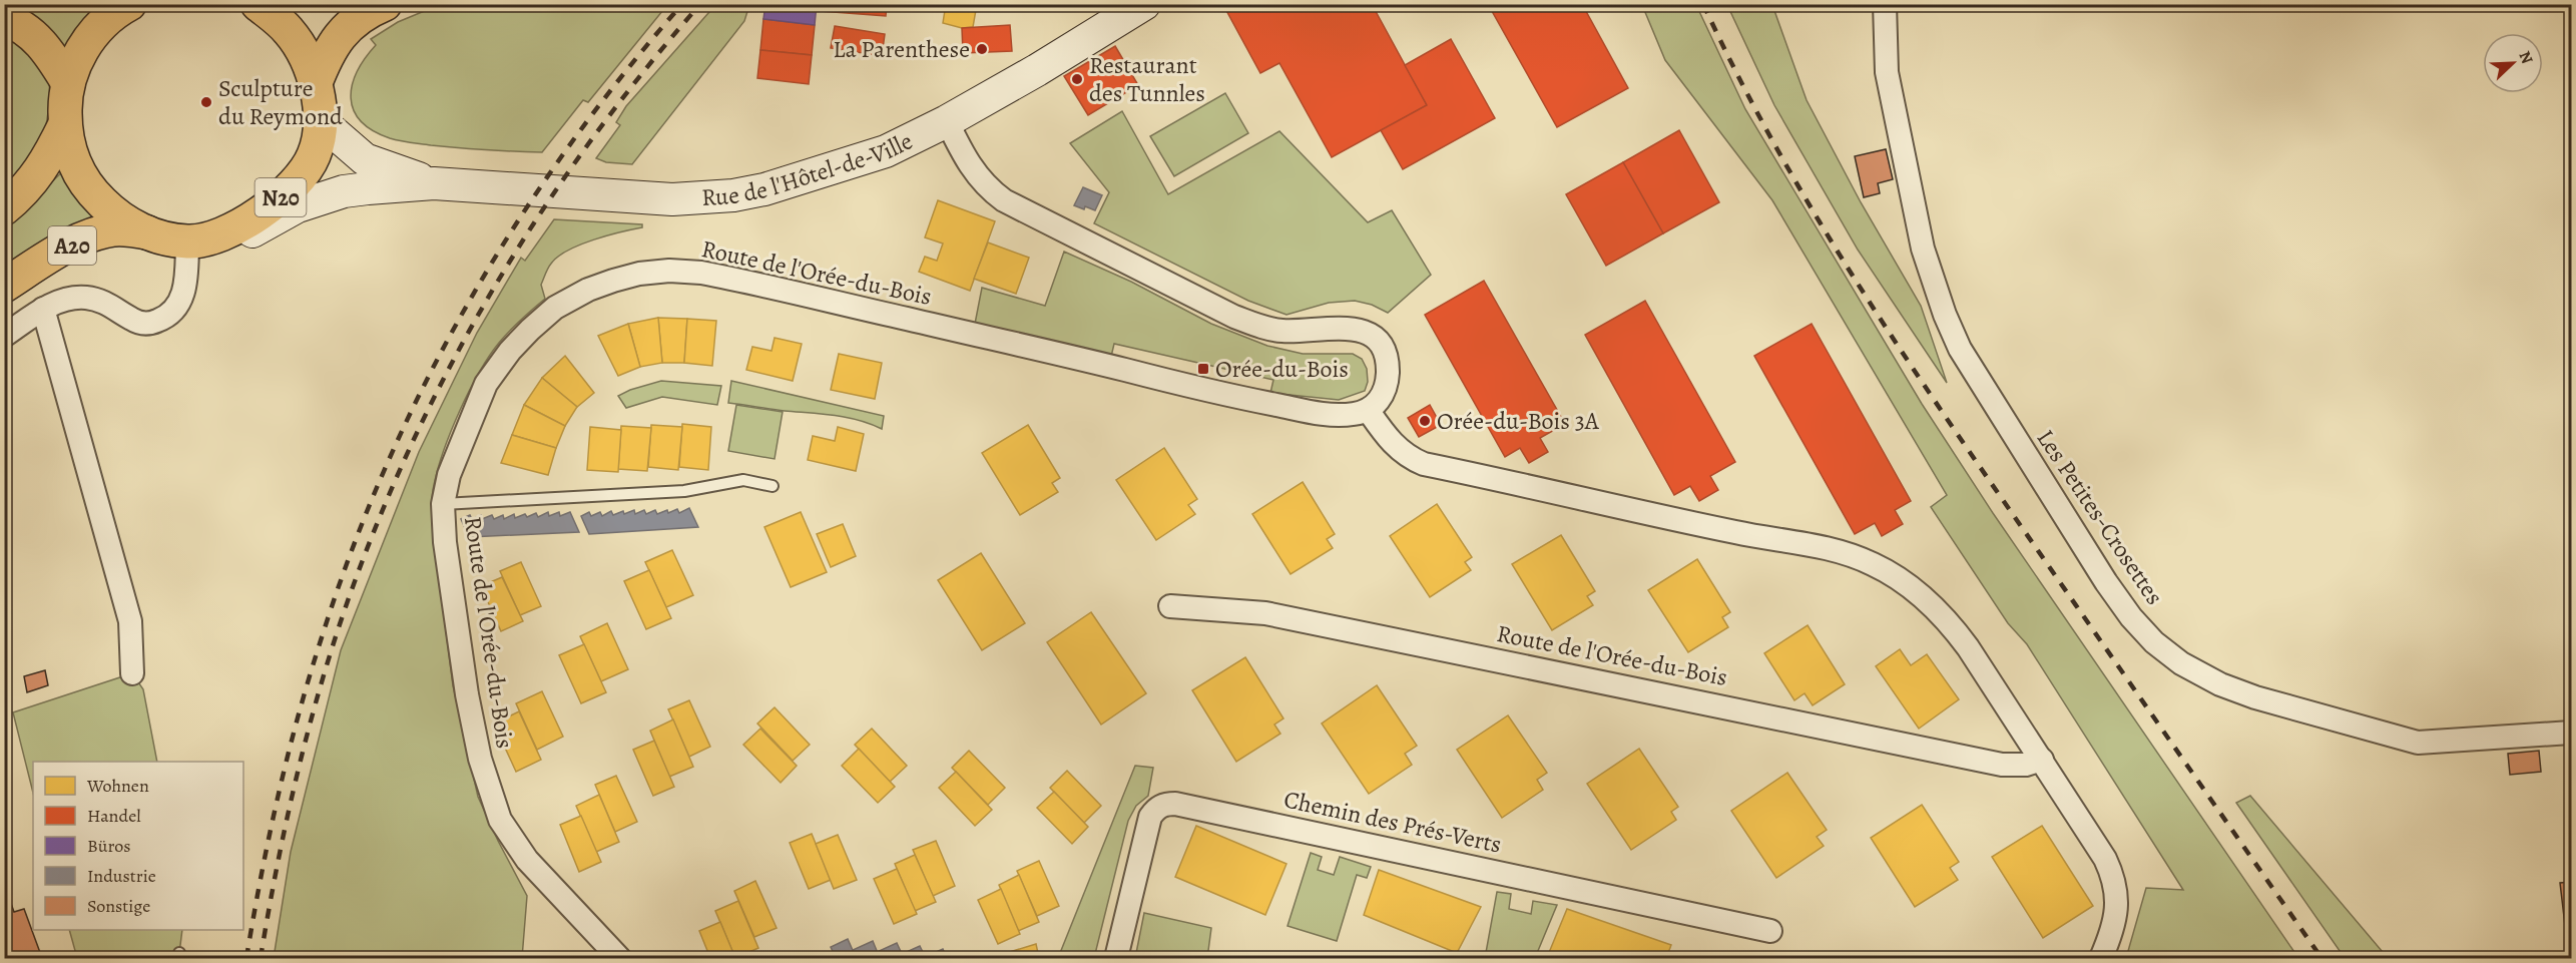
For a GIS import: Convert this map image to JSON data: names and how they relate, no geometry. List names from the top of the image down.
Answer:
{
  "streets": {
    "main road": ["Rue de l'Hôtel-de-Ville", "N20", "A20"],
    "street": ["Route de l'Orée-du-Bois", "Les Petites-Crosettes", "Chemin des Prés-Verts"]
  },
  "crossings": [
    ["Rue de l'Hôtel-de-Ville", "N20"]
  ],
  "places": {
    "other": [
      "La Parenthese",
      "Restaurant des Tunnles",
      "Sculpture du Reymond",
      "Orée-du-Bois 3A"
    ],
    "transit": ["Orée-du-Bois"]
  },
  "legend": [
    "Wohnen",
    "Handel",
    "Büros",
    "Industrie",
    "Sonstige"
  ],
  "north": "top right"
}
